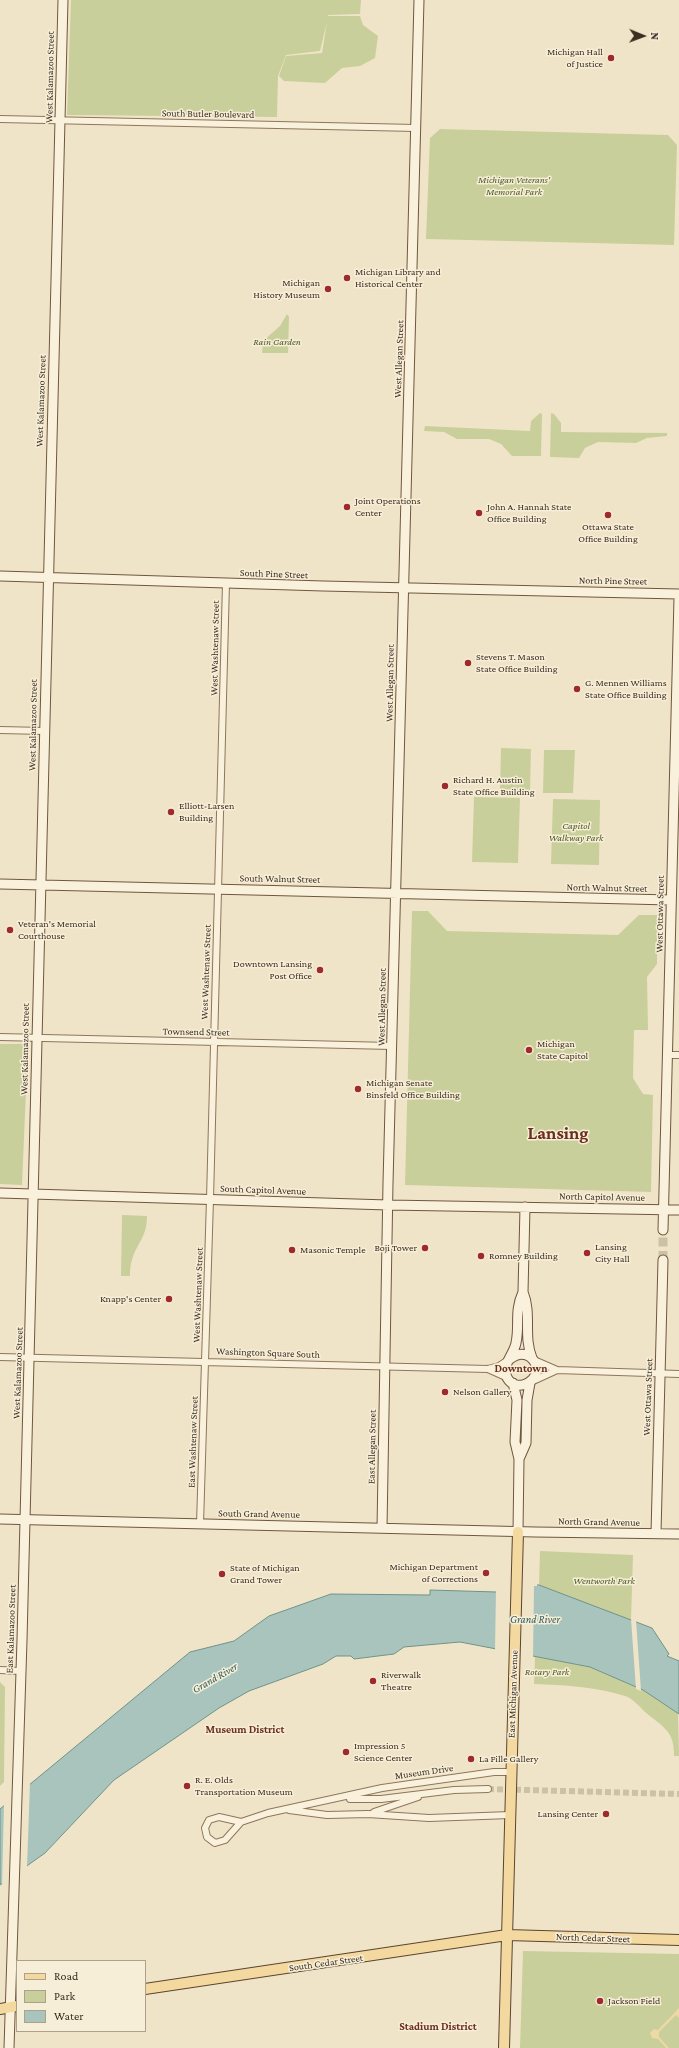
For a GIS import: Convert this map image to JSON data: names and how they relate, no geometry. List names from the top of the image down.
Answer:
{
  "streets": {
    "main road": ["East Michigan Avenue", "North Cedar Street", "South Cedar Street"],
    "street": [
      "West Kalamazoo Street",
      "South Butler Boulevard",
      "West Allegan Street",
      "South Pine Street",
      "North Pine Street",
      "West Washtenaw Street",
      "South Walnut Street",
      "North Walnut Street",
      "West Ottawa Street",
      "Townsend Street",
      "South Capitol Avenue",
      "North Capitol Avenue",
      "Washington Square South",
      "East Washtenaw Street",
      "East Allegan Street",
      "South Grand Avenue",
      "North Grand Avenue",
      "East Kalamazoo Street",
      "Museum Drive"
    ]
  },
  "crossings": [
    ["West Kalamazoo Street", "South Butler Boulevard"],
    ["West Kalamazoo Street", "South Pine Street"],
    ["West Kalamazoo Street", "South Walnut Street"],
    ["West Kalamazoo Street", "Townsend Street"],
    ["West Kalamazoo Street", "South Capitol Avenue"],
    ["West Kalamazoo Street", "Washington Square South"],
    ["West Kalamazoo Street", "East Kalamazoo Street"],
    ["South Butler Boulevard", "West Allegan Street"],
    ["West Allegan Street", "South Pine Street"],
    ["West Allegan Street", "South Walnut Street"],
    ["West Allegan Street", "Townsend Street"],
    ["West Allegan Street", "South Capitol Avenue"],
    ["West Allegan Street", "Washington Square South"],
    ["West Allegan Street", "East Allegan Street"],
    ["South Pine Street", "North Pine Street"],
    ["South Pine Street", "West Washtenaw Street"],
    ["West Washtenaw Street", "South Walnut Street"],
    ["West Washtenaw Street", "Townsend Street"],
    ["West Washtenaw Street", "South Capitol Avenue"],
    ["West Washtenaw Street", "Washington Square South"],
    ["West Washtenaw Street", "East Washtenaw Street"],
    ["South Walnut Street", "North Walnut Street"],
    ["North Walnut Street", "West Ottawa Street"],
    ["West Ottawa Street", "North Capitol Avenue"],
    ["West Ottawa Street", "North Grand Avenue"],
    ["South Capitol Avenue", "North Capitol Avenue"],
    ["Washington Square South", "East Washtenaw Street"],
    ["Washington Square South", "East Allegan Street"],
    ["Washington Square South", "East Michigan Avenue"],
    ["East Washtenaw Street", "South Grand Avenue"],
    ["East Allegan Street", "South Grand Avenue"],
    ["South Grand Avenue", "North Grand Avenue"],
    ["South Grand Avenue", "East Kalamazoo Street"],
    ["South Grand Avenue", "East Michigan Avenue"],
    ["North Grand Avenue", "East Michigan Avenue"],
    ["East Michigan Avenue", "Museum Drive"],
    ["East Michigan Avenue", "North Cedar Street"],
    ["East Michigan Avenue", "South Cedar Street"],
    ["North Cedar Street", "South Cedar Street"]
  ],
  "districts": [
    "Lansing",
    "Downtown",
    "Museum District",
    "Stadium District"
  ],
  "water": ["Grand River"],
  "parks": [
    "Michigan Veterans' Memorial Park",
    "Rain Garden",
    "Capitol Walkway Park",
    "Wentworth Park",
    "Rotary Park"
  ],
  "places": [
    "Michigan Hall of Justice",
    "Michigan Library and Historical Center",
    "Michigan History Museum",
    "Joint Operations Center",
    "John A. Hannah State Office Building",
    "Ottawa State Office Building",
    "Stevens T. Mason State Office Building",
    "G. Mennen Williams State Office Building",
    "Richard H. Austin State Office Building",
    "Elliott-Larsen Building",
    "Veteran's Memorial Courthouse",
    "Downtown Lansing Post Office",
    "Michigan State Capitol",
    "Michigan Senate Binsfeld Office Building",
    "Boji Tower",
    "Masonic Temple",
    "Lansing City Hall",
    "Romney Building",
    "Knapp's Center",
    "Nelson Gallery",
    "Michigan Department of Corrections",
    "State of Michigan Grand Tower",
    "Riverwalk Theatre",
    "Impression 5 Science Center",
    "La Fille Gallery",
    "R. E. Olds Transportation Museum",
    "Lansing Center",
    "Jackson Field"
  ],
  "legend": ["Road", "Park", "Water"],
  "north": "right"
}
